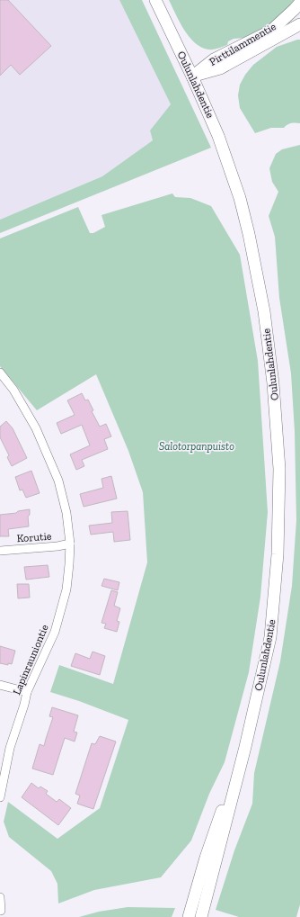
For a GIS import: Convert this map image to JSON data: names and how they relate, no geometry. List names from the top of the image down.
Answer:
{
  "streets": {
    "main road": ["Pirttilammentie", "Oulunlahdentie"],
    "street": ["Korutie", "Lapinrauniontie"]
  },
  "crossings": [
    ["Pirttilammentie", "Oulunlahdentie"],
    ["Korutie", "Lapinrauniontie"]
  ],
  "parks": ["Salotorpanpuisto"]
}
